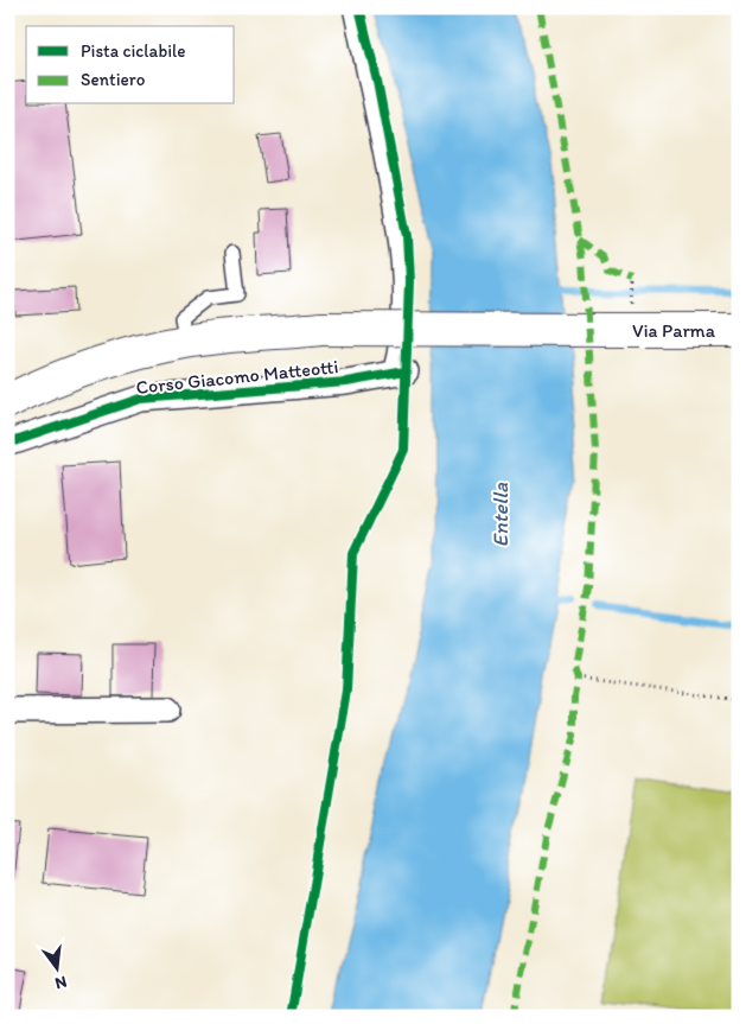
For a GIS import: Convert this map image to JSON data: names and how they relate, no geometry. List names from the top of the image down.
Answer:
{
  "streets": {
    "main road": ["Via Parma", "Corso Giacomo Matteotti"]
  },
  "crossings": [
    ["Via Parma", "Corso Giacomo Matteotti"]
  ],
  "water": ["Entella"],
  "legend": ["Pista ciclabile", "Sentiero"],
  "north": "bottom"
}
